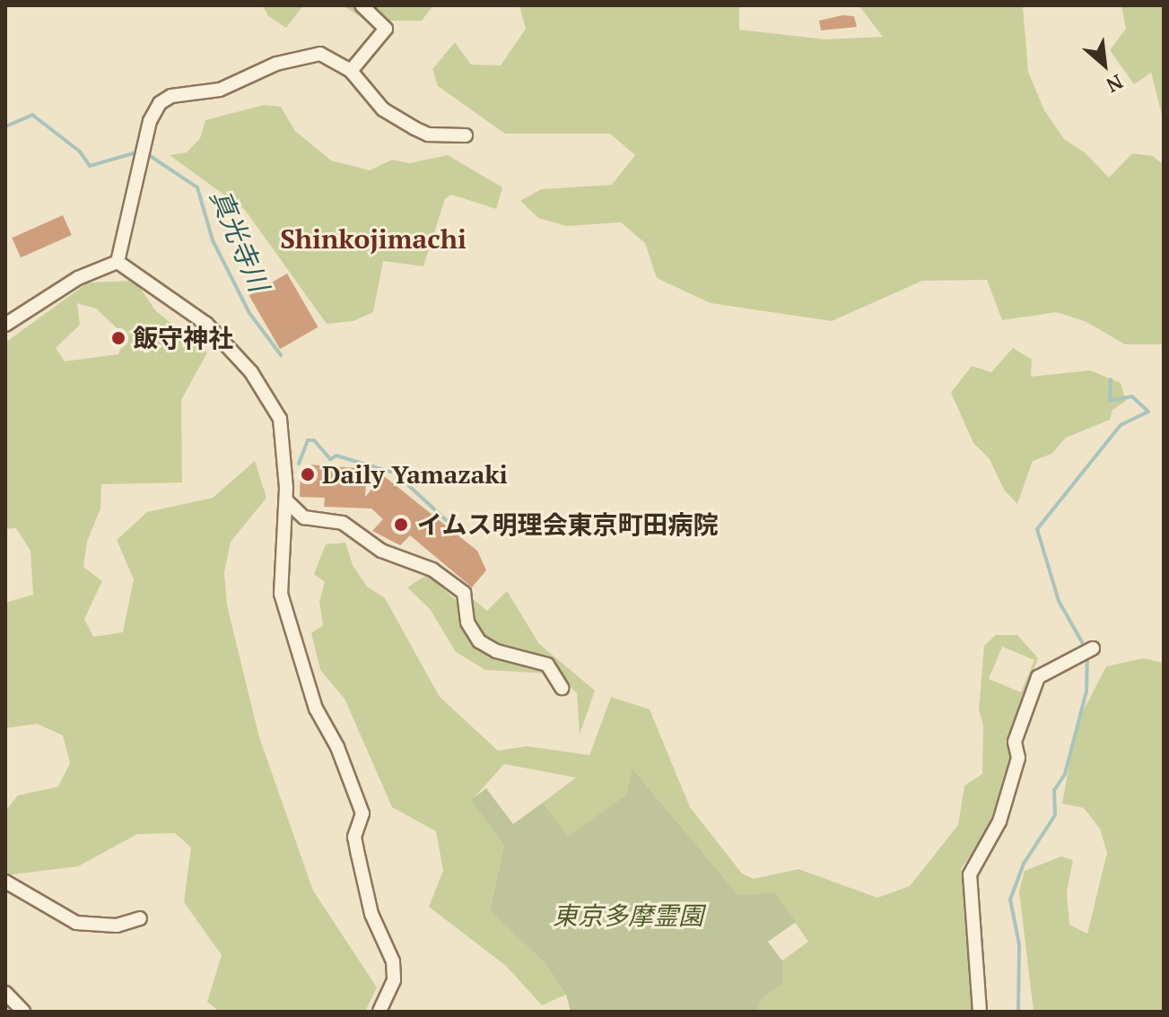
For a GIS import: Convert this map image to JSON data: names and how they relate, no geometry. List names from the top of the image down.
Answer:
{
  "districts": ["Shinkojimachi"],
  "water": ["真光寺川"],
  "parks": ["東京多摩霊園"],
  "places": ["飯守神社", "Daily Yamazaki", "イムス明理会東京町田病院"],
  "north": "bottom right"
}
